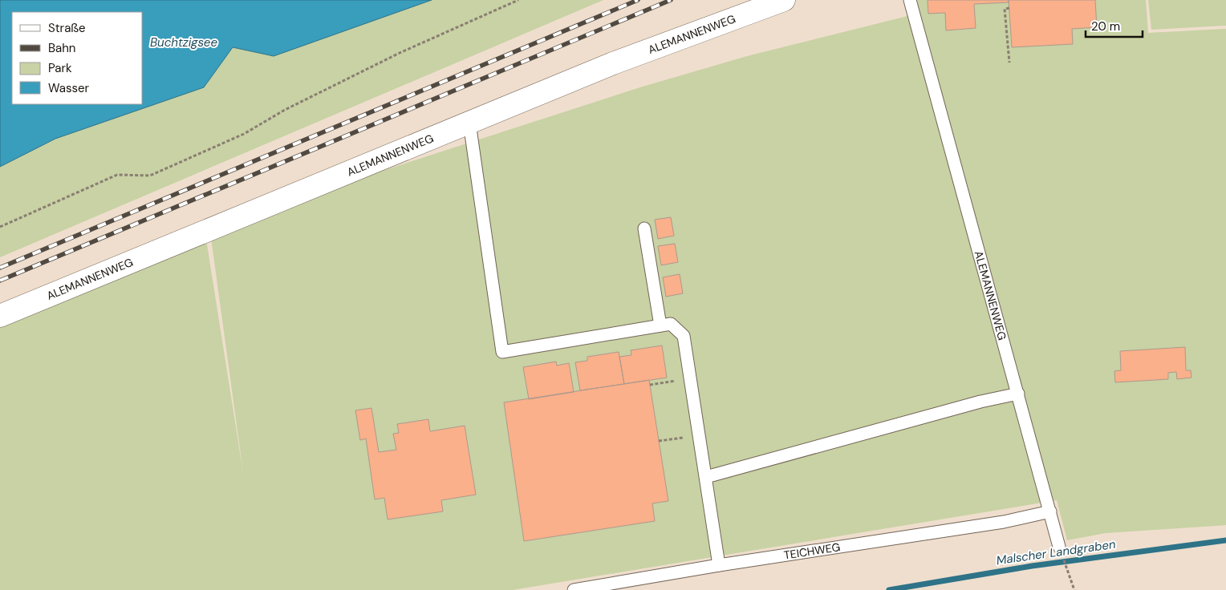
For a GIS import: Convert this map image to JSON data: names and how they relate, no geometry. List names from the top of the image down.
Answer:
{
  "streets": {
    "street": ["ALEMANNENWEG"],
    "lane": ["TEICHWEG"]
  },
  "crossings": [
    ["ALEMANNENWEG", "TEICHWEG"]
  ],
  "water": ["Buchtzigsee", "Malscher Landgraben"],
  "legend": [
    "Straße",
    "Bahn",
    "Park",
    "Wasser"
  ],
  "scale_bar": "20 m"
}
